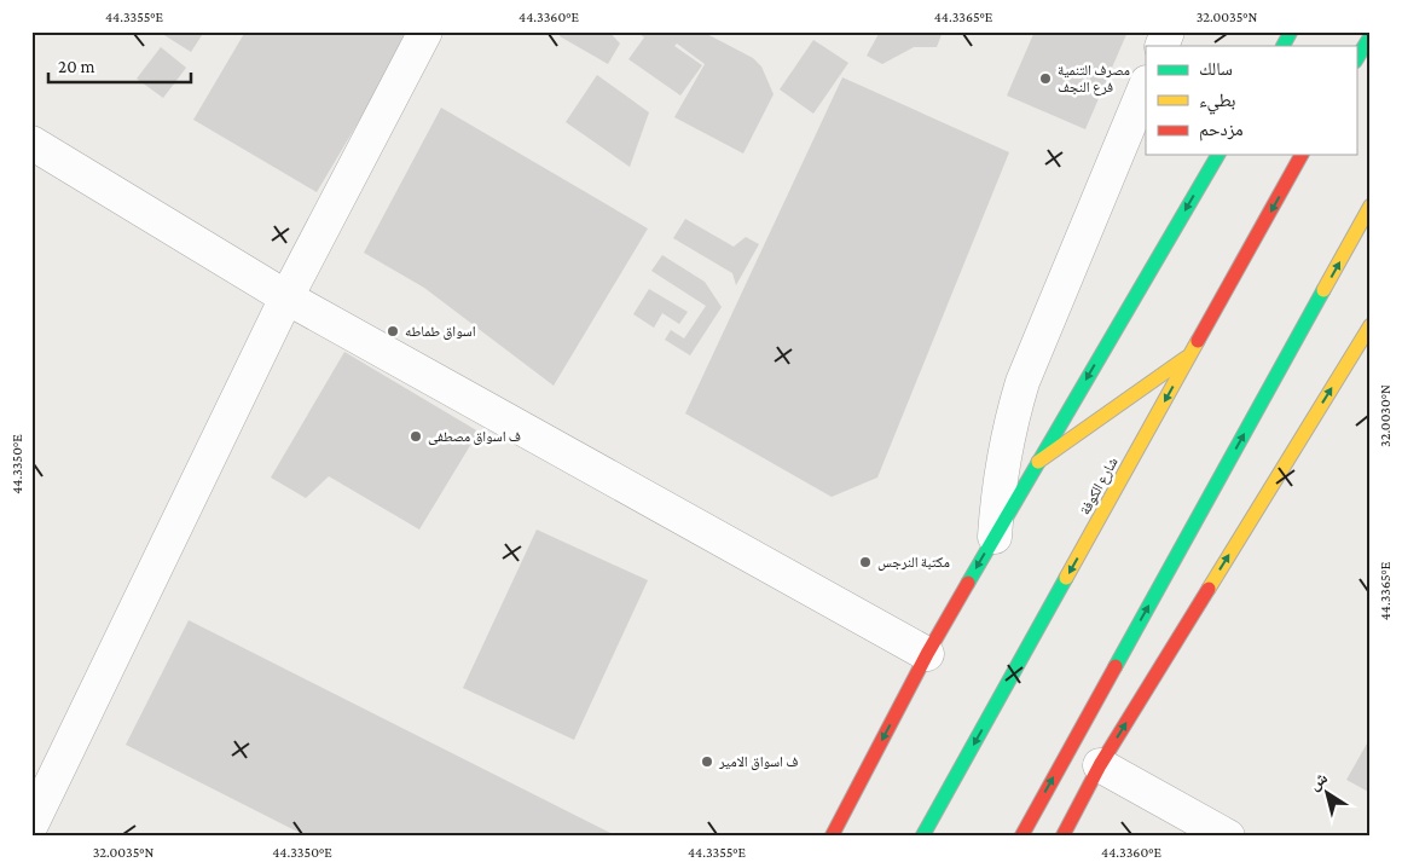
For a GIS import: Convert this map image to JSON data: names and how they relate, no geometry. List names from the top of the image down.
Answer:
{
  "streets": {
    "main road": ["شارع الكوفة"]
  },
  "places": [
    "مصرف التنمية فرع النجف",
    "اسواق طماطه",
    "ف اسواق مصطفى",
    "مكتبة النرجس",
    "ف اسواق الامير"
  ],
  "legend": ["سالك", "بطيء", "مزدحم"],
  "scale_bar": "20 m",
  "north": "top left",
  "coordinates": [
    "44.3355°E",
    "44.3360°E",
    "44.3365°E",
    "32.0035°N",
    "32.0030°N",
    "44.3350°E"
  ]
}
